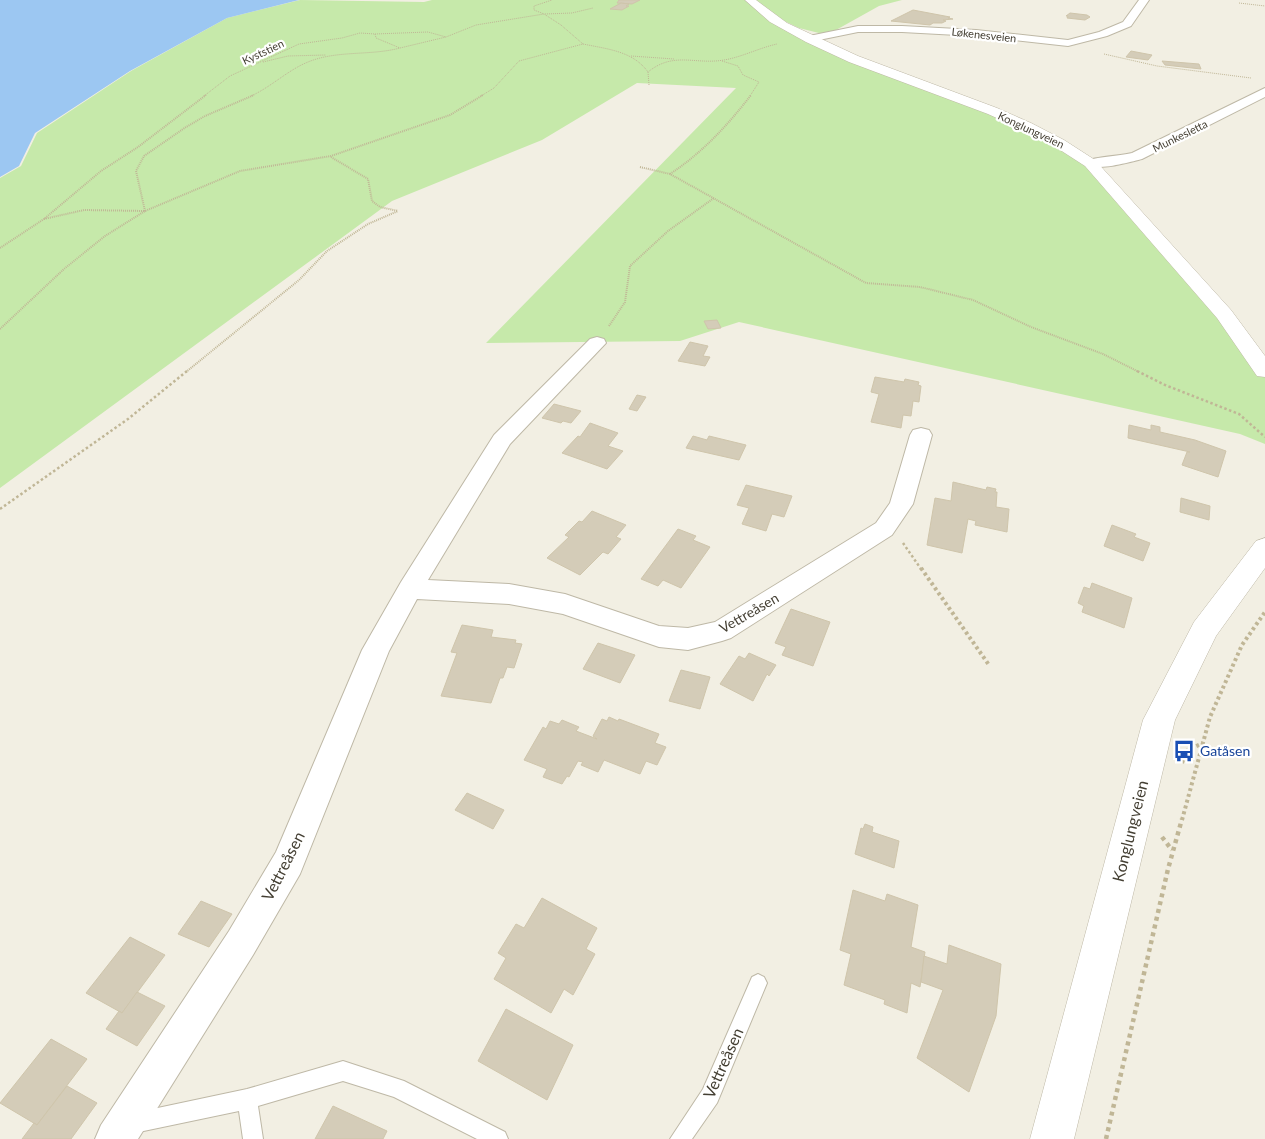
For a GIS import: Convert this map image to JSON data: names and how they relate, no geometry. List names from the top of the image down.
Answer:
{
  "streets": {
    "street": [
      "Løkenesveien",
      "Konglungveien",
      "Munkesletta",
      "Vettreåsen"
    ],
    "path": ["Kyststien"]
  },
  "crossings": [
    ["Løkenesveien", "Konglungveien"],
    ["Konglungveien", "Munkesletta"]
  ],
  "places": {
    "bus stop": ["Gatåsen"]
  }
}
